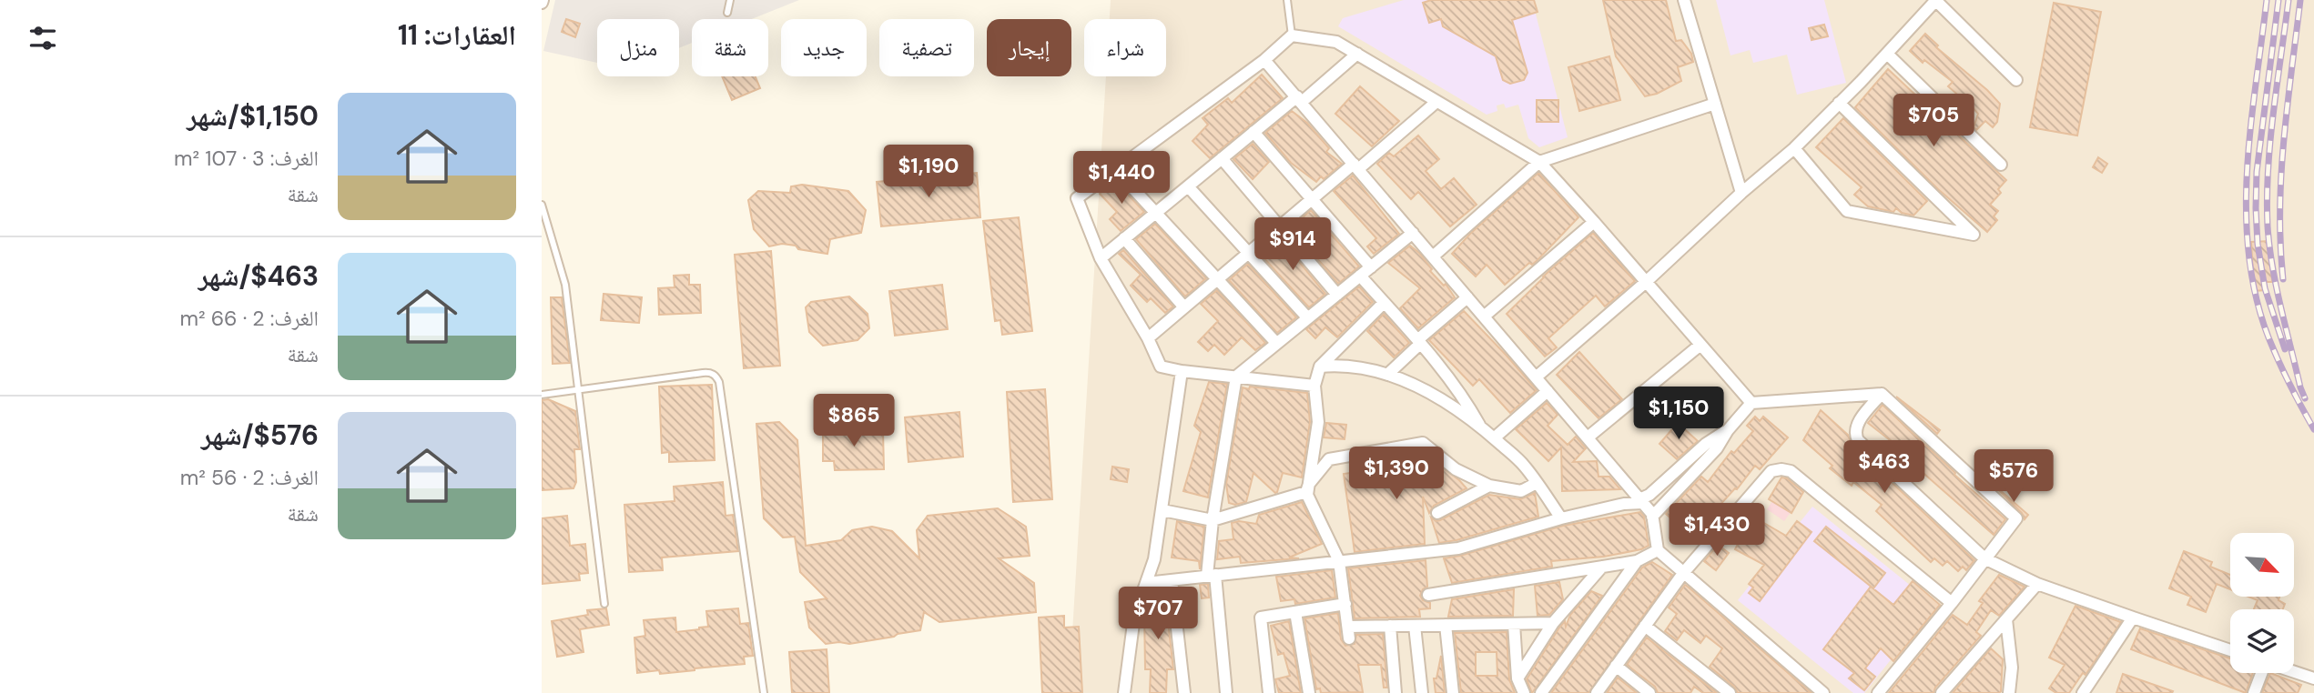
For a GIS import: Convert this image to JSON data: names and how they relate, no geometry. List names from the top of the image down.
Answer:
{
  "north": "bottom right",
  "page": {
    "heading": "العقارات: 11",
    "chip": [
      "شراء",
      "إيجار",
      "تصفية",
      "جديد",
      "شقة",
      "منزل"
    ],
    "list": [
      {
        "name": "$1,150/شهر",
        "note": "الغرف: 3 · 107 m² · شقة"
      },
      {
        "name": "$463/شهر",
        "note": "الغرف: 2 · 66 m² · شقة"
      },
      {
        "name": "$576/شهر",
        "note": "الغرف: 2 · 56 m² · شقة"
      }
    ],
    "price": [
      "$705",
      "$1,190",
      "$1,440",
      "$914",
      "$1,150",
      "$865",
      "$463",
      "$1,390",
      "$576",
      "$1,430",
      "$707"
    ]
  }
}
